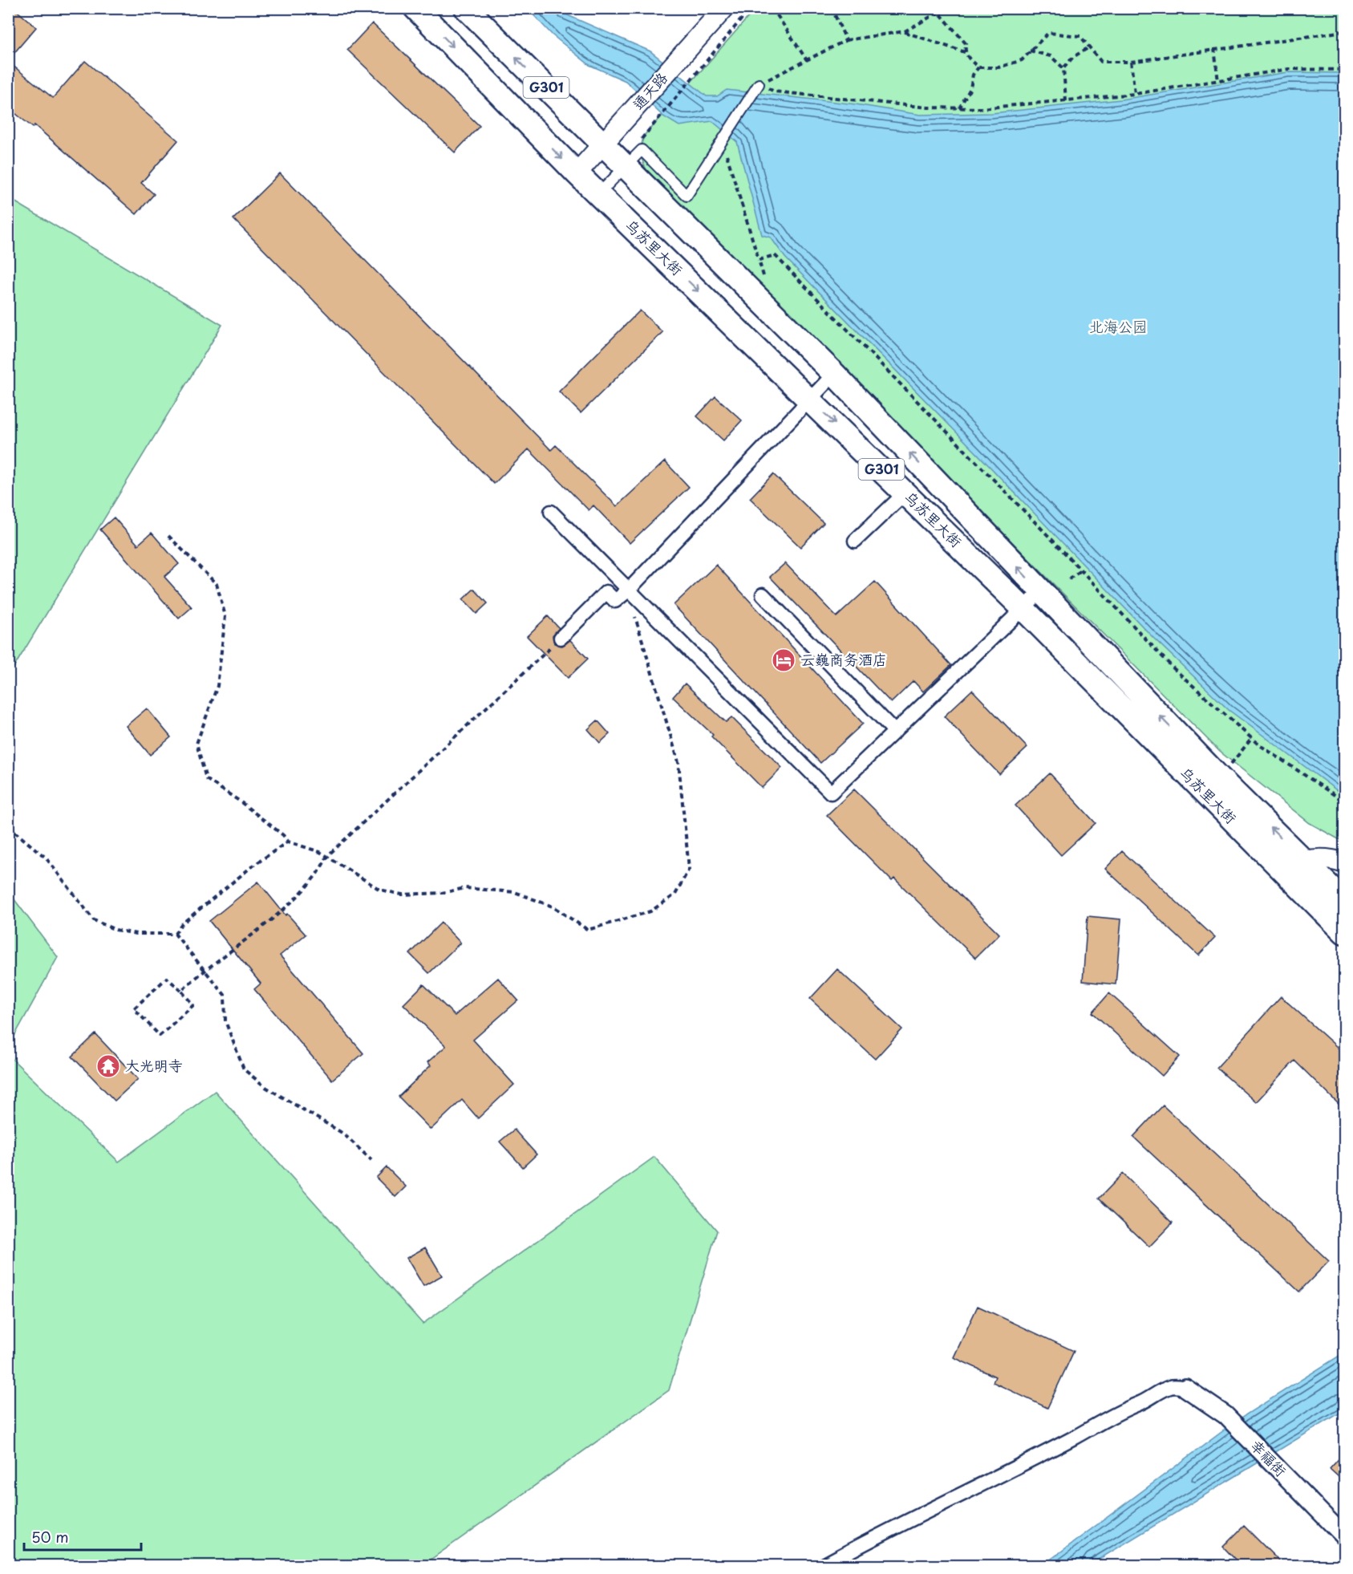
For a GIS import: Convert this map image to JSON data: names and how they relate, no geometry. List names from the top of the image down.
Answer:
{
  "streets": {
    "highway": ["G301", "乌苏里大街"],
    "main road": ["通天路"],
    "street": ["幸福街"]
  },
  "crossings": [
    ["通天路", "乌苏里大街"]
  ],
  "parks": ["北海公园"],
  "places": {
    "hotel": ["云巍商务酒店"],
    "temple": ["大光明寺"]
  },
  "scale_bar": "50 m"
}
